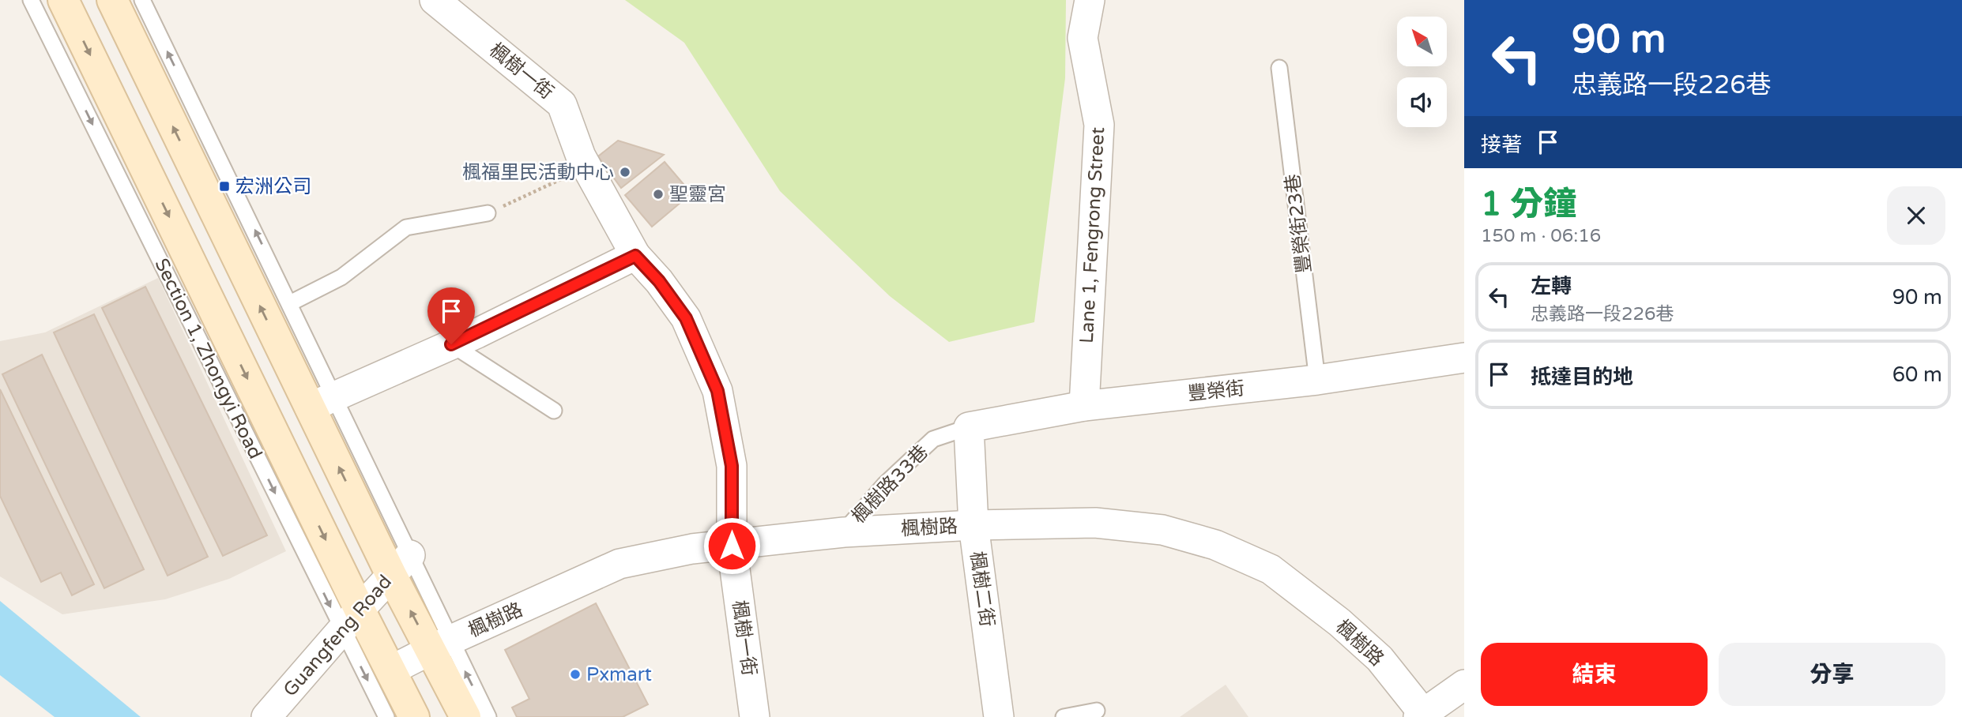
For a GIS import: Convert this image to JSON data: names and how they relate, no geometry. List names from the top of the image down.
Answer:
{
  "streets": {
    "main road": ["Section 1, Zhongyi Road"],
    "street": [
      "楓樹一街",
      "Lane 1, Fengrong Street",
      "豐榮街",
      "楓樹路",
      "楓樹二街",
      "Guangfeng Road"
    ],
    "lane": ["豐榮街23巷", "楓樹路33巷"]
  },
  "crossings": [
    ["楓樹一街", "楓樹路"],
    ["豐榮街23巷", "豐榮街"],
    ["Lane 1, Fengrong Street", "豐榮街"],
    ["Section 1, Zhongyi Road", "楓樹路"],
    ["Section 1, Zhongyi Road", "Guangfeng Road"],
    ["豐榮街", "楓樹路33巷"],
    ["豐榮街", "楓樹二街"],
    ["楓樹路33巷", "楓樹路"],
    ["楓樹路33巷", "楓樹二街"],
    ["楓樹路", "楓樹二街"]
  ],
  "places": {
    "other": ["楓福里民活動中心", "聖靈宮", "Pxmart"],
    "transit": ["宏洲公司"]
  },
  "north": "top left",
  "page": {
    "turn": ["90 m", "忠義路一段226巷"],
    "then": "接著",
    "heading": ["1 分鐘", "150 m · 06:16"],
    "list": [
      {
        "name": "左轉",
        "note": "忠義路一段226巷",
        "value": "90 m"
      },
      {
        "name": "抵達目的地",
        "value": "60 m"
      }
    ],
    "buttons": ["結束", "分享"]
  }
}
